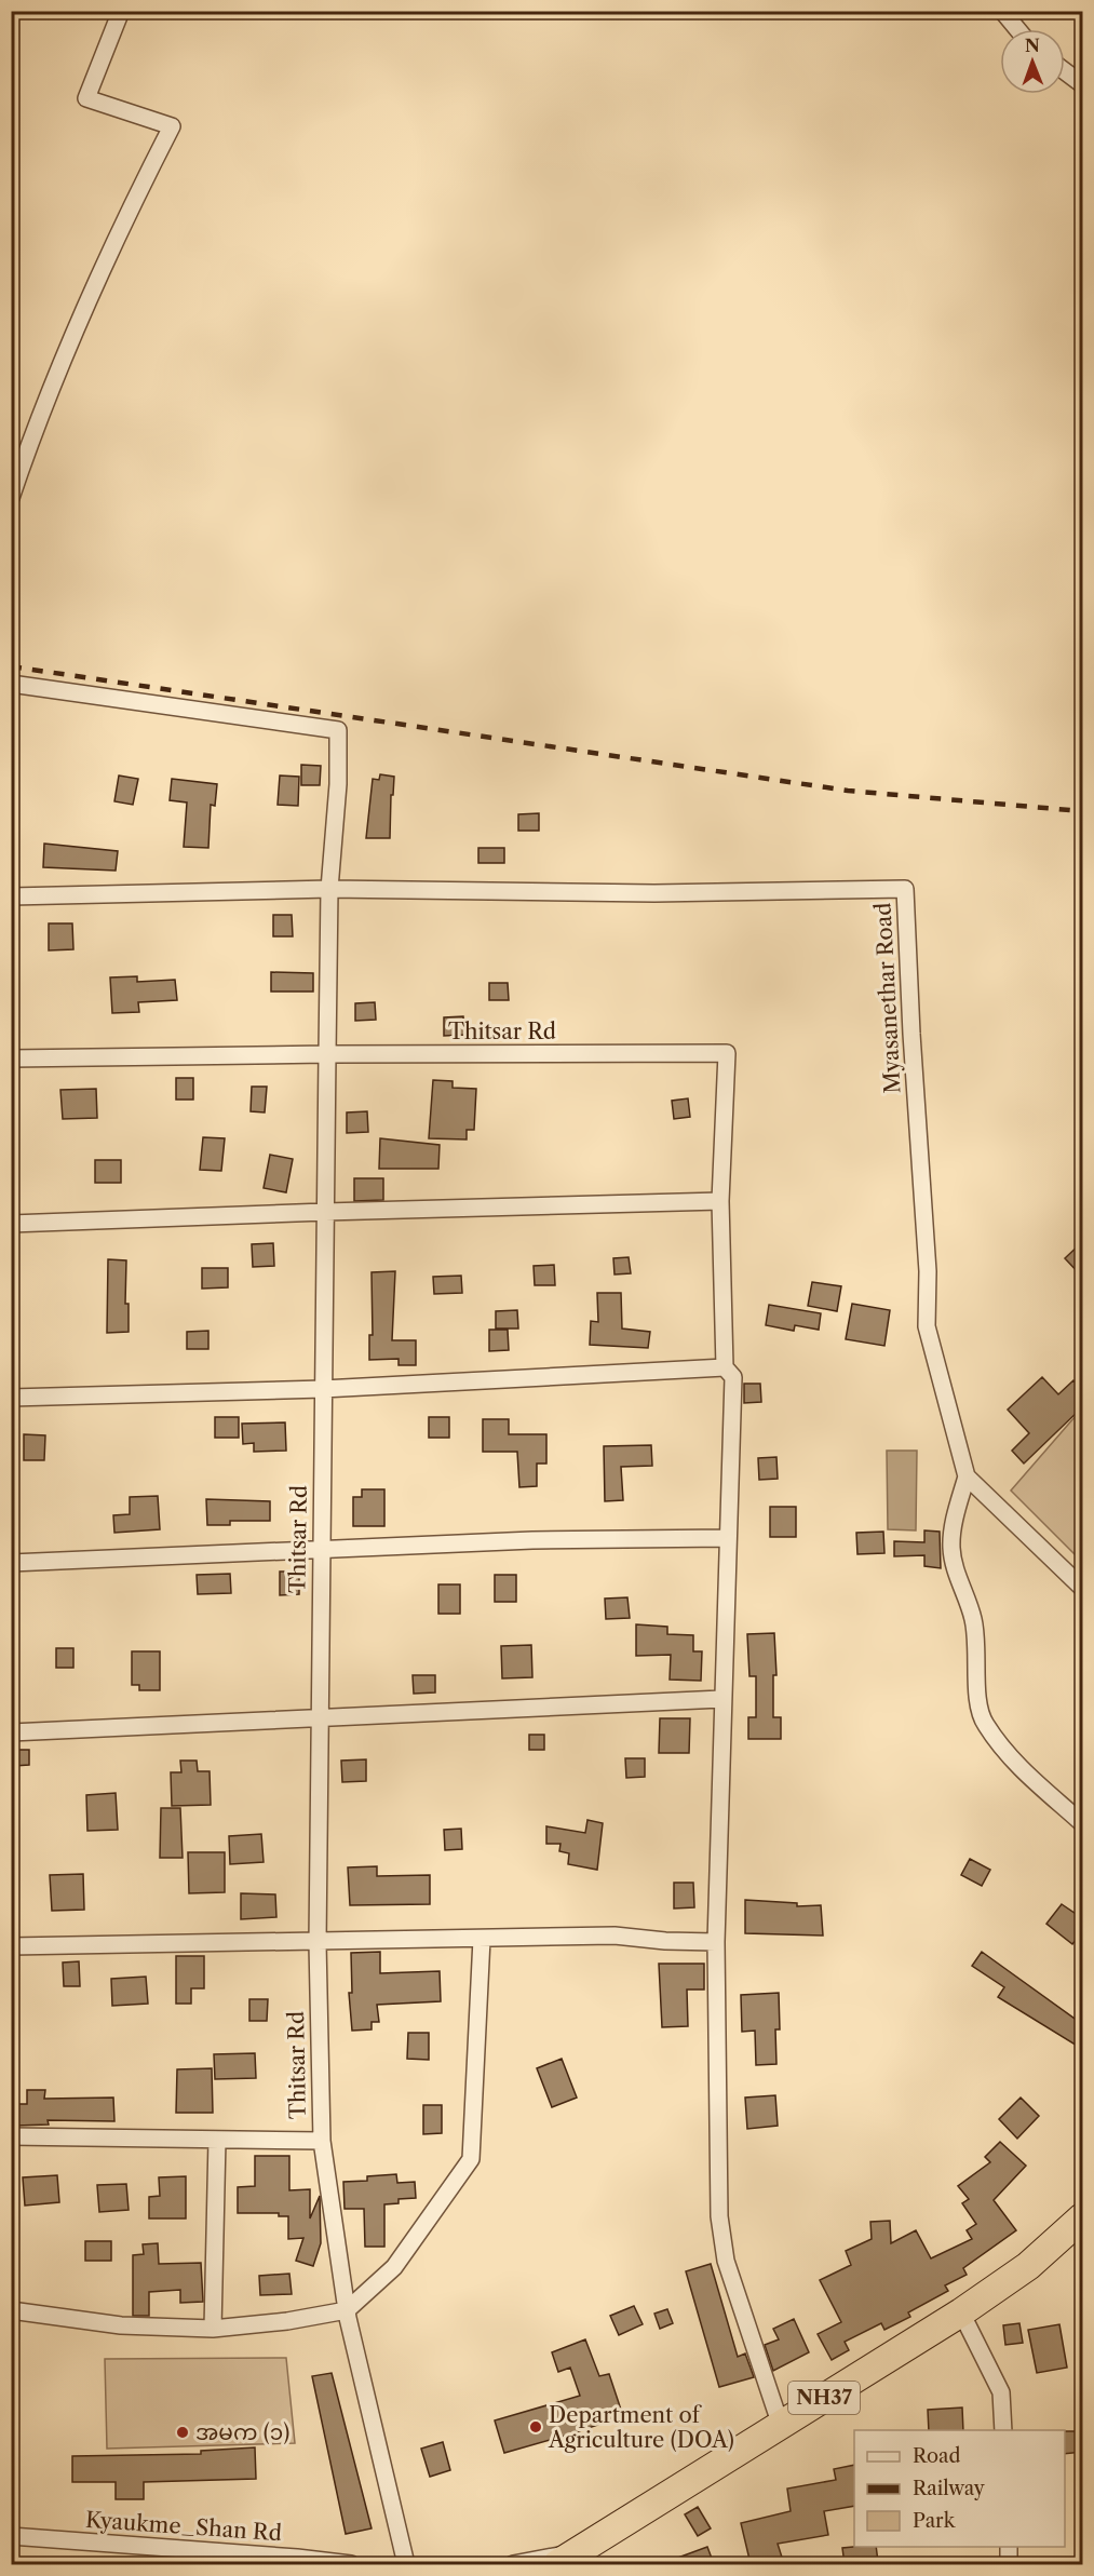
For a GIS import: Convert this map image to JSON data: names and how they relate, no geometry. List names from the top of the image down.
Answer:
{
  "streets": {
    "highway": ["NH37"],
    "street": ["Myasanethar Road", "Thitsar Rd", "Kyaukme_Shan Rd"]
  },
  "places": ["Department of Agriculture (DOA)", "အမက (၁)"],
  "legend": ["Road", "Railway", "Park"],
  "north": "top"
}
